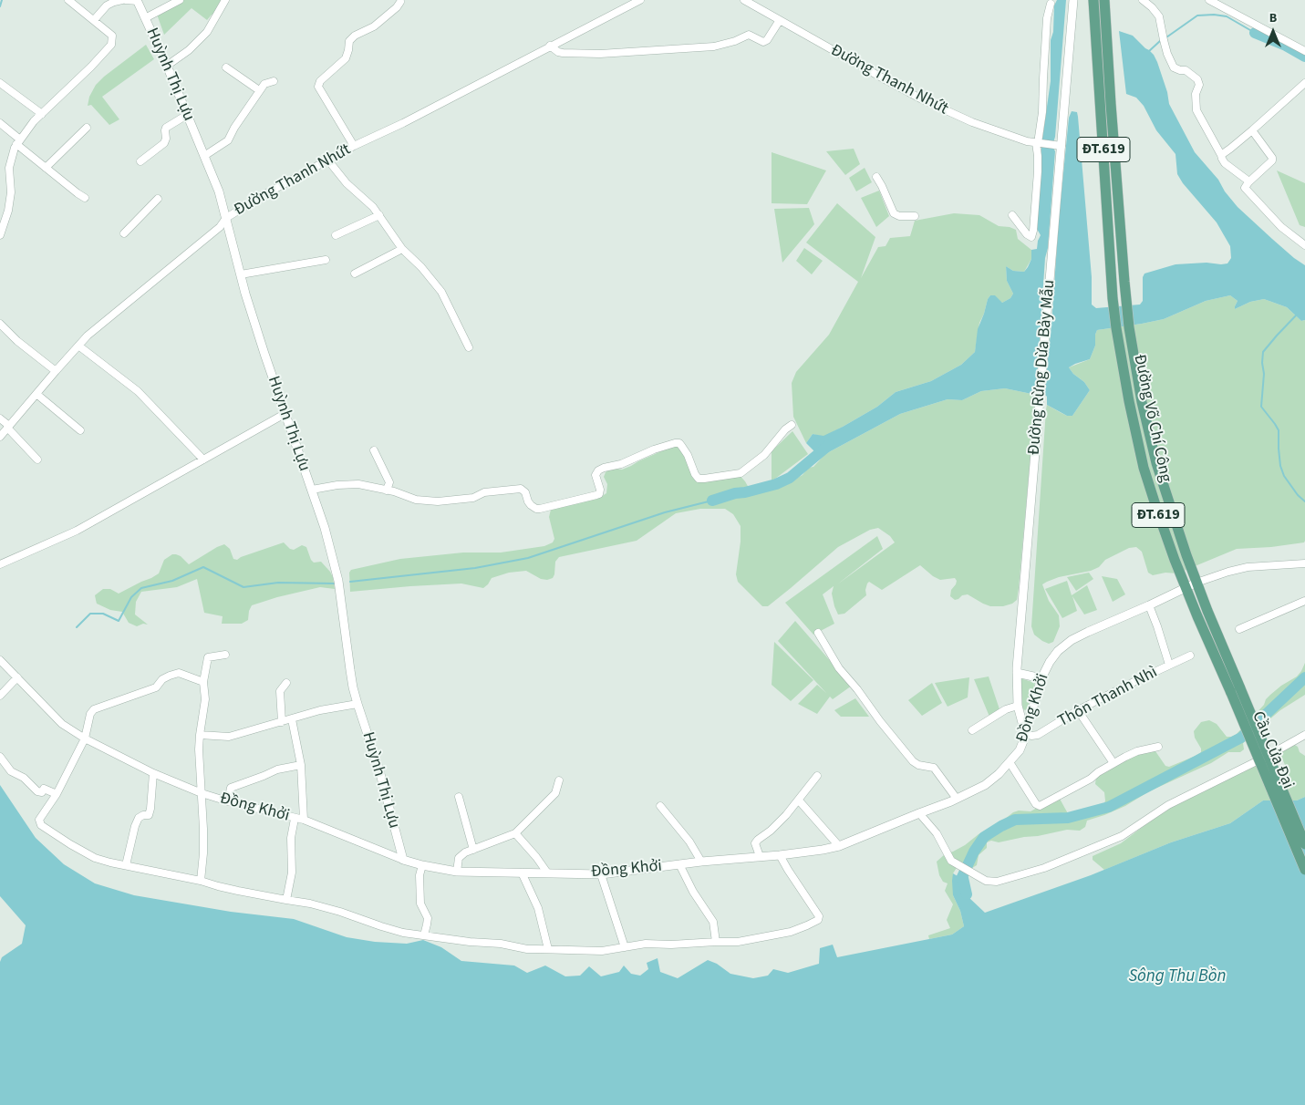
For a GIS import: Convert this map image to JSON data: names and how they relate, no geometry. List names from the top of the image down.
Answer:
{
  "streets": {
    "main road": ["ĐT.619", "Đường Võ Chí Công", "Cầu Cửa Đại"],
    "street": [
      "Huỳnh Thị Lựu",
      "Đường Thanh Nhứt",
      "Đường Rừng Dừa Bảy Mẫu",
      "Thôn Thanh Nhì",
      "Đồng Khởi"
    ]
  },
  "crossings": [
    ["Huỳnh Thị Lựu", "Đường Thanh Nhứt"],
    ["Huỳnh Thị Lựu", "Đồng Khởi"],
    ["Đường Thanh Nhứt", "Đường Rừng Dừa Bảy Mẫu"],
    ["Đường Rừng Dừa Bảy Mẫu", "Thôn Thanh Nhì"],
    ["Đường Rừng Dừa Bảy Mẫu", "Đồng Khởi"],
    ["Đường Võ Chí Công", "Đồng Khởi"],
    ["Đường Võ Chí Công", "Cầu Cửa Đại"],
    ["Thôn Thanh Nhì", "Đồng Khởi"]
  ],
  "water": ["Sông Thu Bồn"],
  "north": "top"
}
